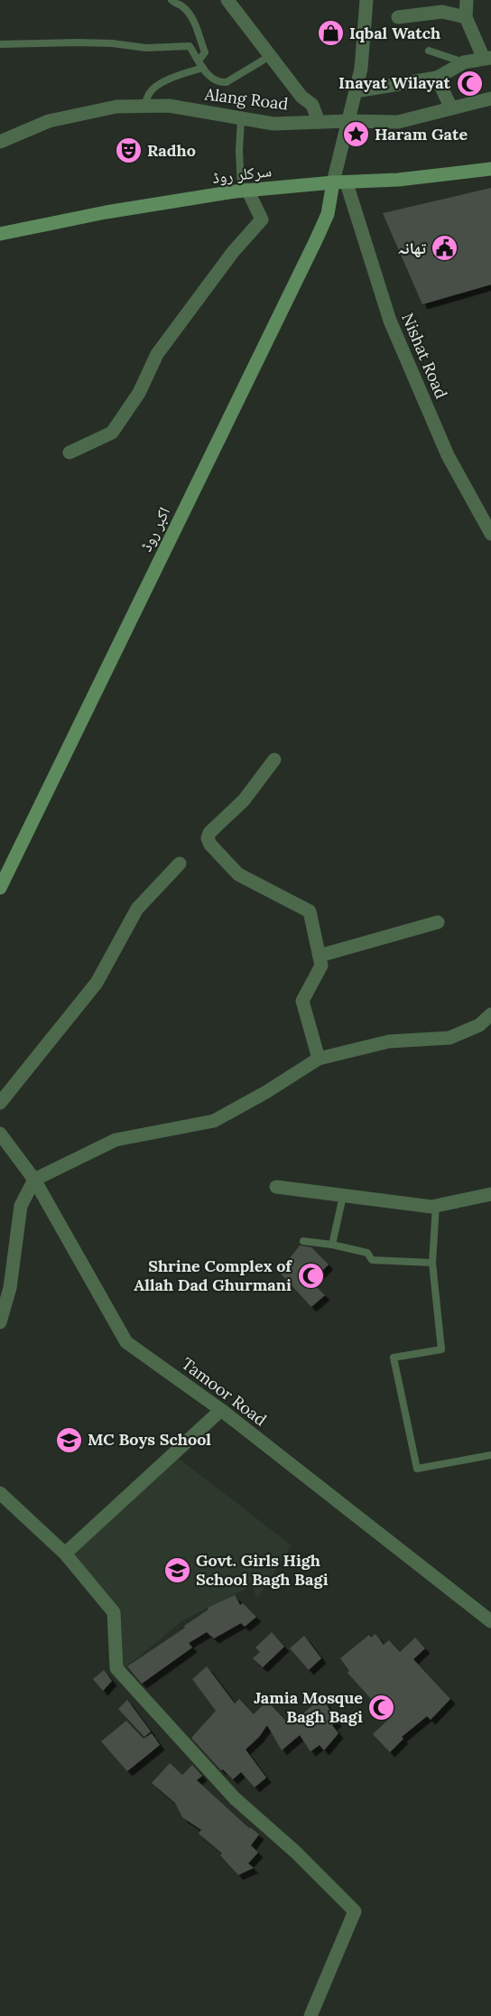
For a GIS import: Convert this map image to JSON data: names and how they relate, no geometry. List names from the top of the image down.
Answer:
{
  "streets": {
    "main road": ["سرکلر روڈ", "اکبر روڈ"],
    "street": ["Alang Road", "Nishat Road", "Tamoor Road"]
  },
  "crossings": [
    ["سرکلر روڈ", "Nishat Road"],
    ["سرکلر روڈ", "اکبر روڈ"]
  ],
  "places": {
    "shop": ["Iqbal Watch"],
    "mosque": ["Inayat Wilayat", "Shrine Complex of Allah Dad Ghurmani", "Jamia Mosque Bagh Bagi"],
    "place": ["Haram Gate"],
    "theatre": ["Radho"],
    "public building": ["تھانہ"],
    "school or university": ["MC Boys School", "Govt. Girls High School Bagh Bagi"]
  }
}
